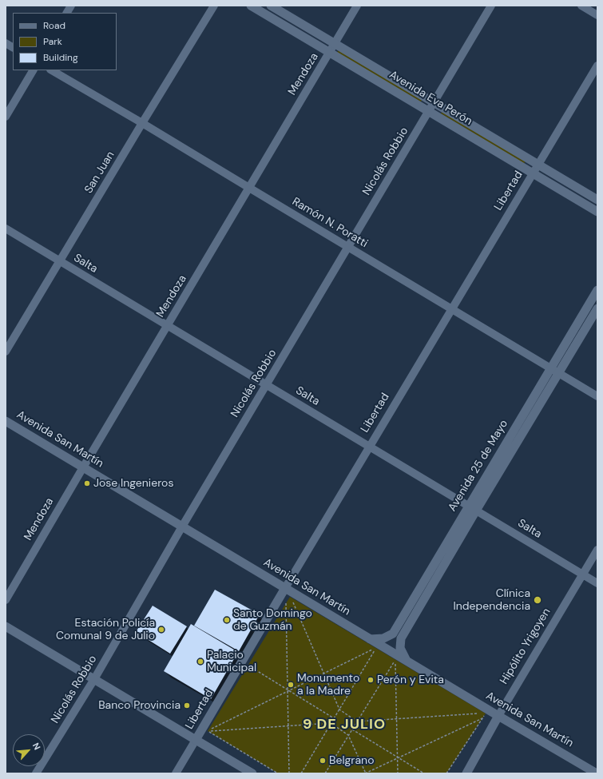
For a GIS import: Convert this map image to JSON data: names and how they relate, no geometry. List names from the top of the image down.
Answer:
{
  "streets": {
    "main road": [
      "Avenida Eva Perón",
      "Libertad",
      "Avenida San Martín",
      "Avenida 25 de Mayo",
      "Hipólito Yrigoyen"
    ],
    "street": [
      "Mendoza",
      "Nicolás Robbio",
      "San Juan",
      "Ramón N. Poratti",
      "Salta"
    ]
  },
  "crossings": [
    ["Mendoza", "Avenida Eva Perón"],
    ["Mendoza", "Ramón N. Poratti"],
    ["Mendoza", "Salta"],
    ["Mendoza", "Avenida San Martín"],
    ["Avenida Eva Perón", "Nicolás Robbio"],
    ["Avenida Eva Perón", "Libertad"],
    ["Nicolás Robbio", "Ramón N. Poratti"],
    ["Nicolás Robbio", "Salta"],
    ["Nicolás Robbio", "Avenida San Martín"],
    ["San Juan", "Ramón N. Poratti"],
    ["San Juan", "Salta"],
    ["Libertad", "Ramón N. Poratti"],
    ["Libertad", "Salta"],
    ["Libertad", "Avenida San Martín"],
    ["Ramón N. Poratti", "Avenida 25 de Mayo"],
    ["Salta", "Avenida 25 de Mayo"],
    ["Salta", "Hipólito Yrigoyen"],
    ["Avenida San Martín", "Avenida 25 de Mayo"],
    ["Avenida San Martín", "Hipólito Yrigoyen"]
  ],
  "districts": ["9 DE JULIO"],
  "places": [
    "Jose Ingenieros",
    "Clínica Independencia",
    "Santo Domingo de Guzmán",
    "Estación Policía Comunal 9 de Julio",
    "Palacio Municipal",
    "Perón y Evita",
    "Monumento a la Madre",
    "Banco Provincia",
    "Belgrano"
  ],
  "legend": ["Road", "Park", "Building"],
  "north": "top right"
}
